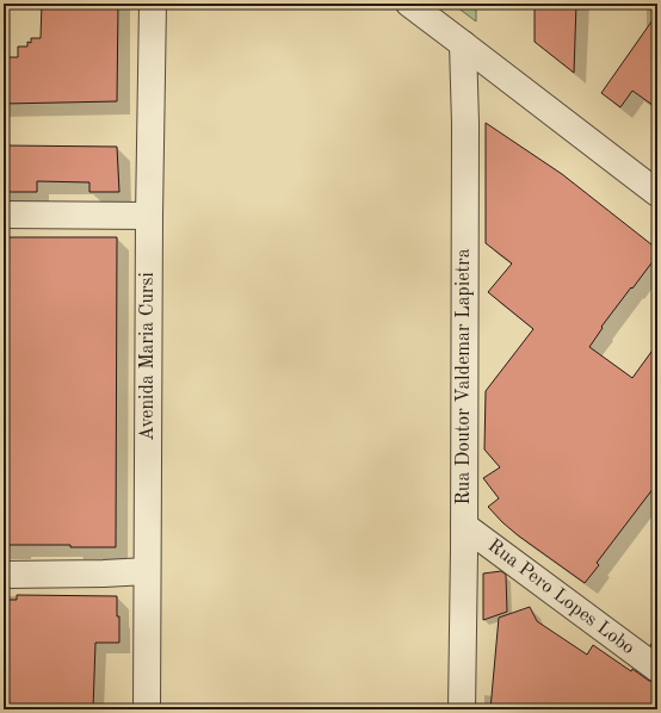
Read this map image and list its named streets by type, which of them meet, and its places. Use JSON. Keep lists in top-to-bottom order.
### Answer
{
  "streets": {
    "street": ["Avenida Maria Cursi", "Rua Doutor Valdemar Lapietra", "Rua Pero Lopes Lobo"]
  },
  "crossings": [
    ["Rua Doutor Valdemar Lapietra", "Rua Pero Lopes Lobo"]
  ]
}
